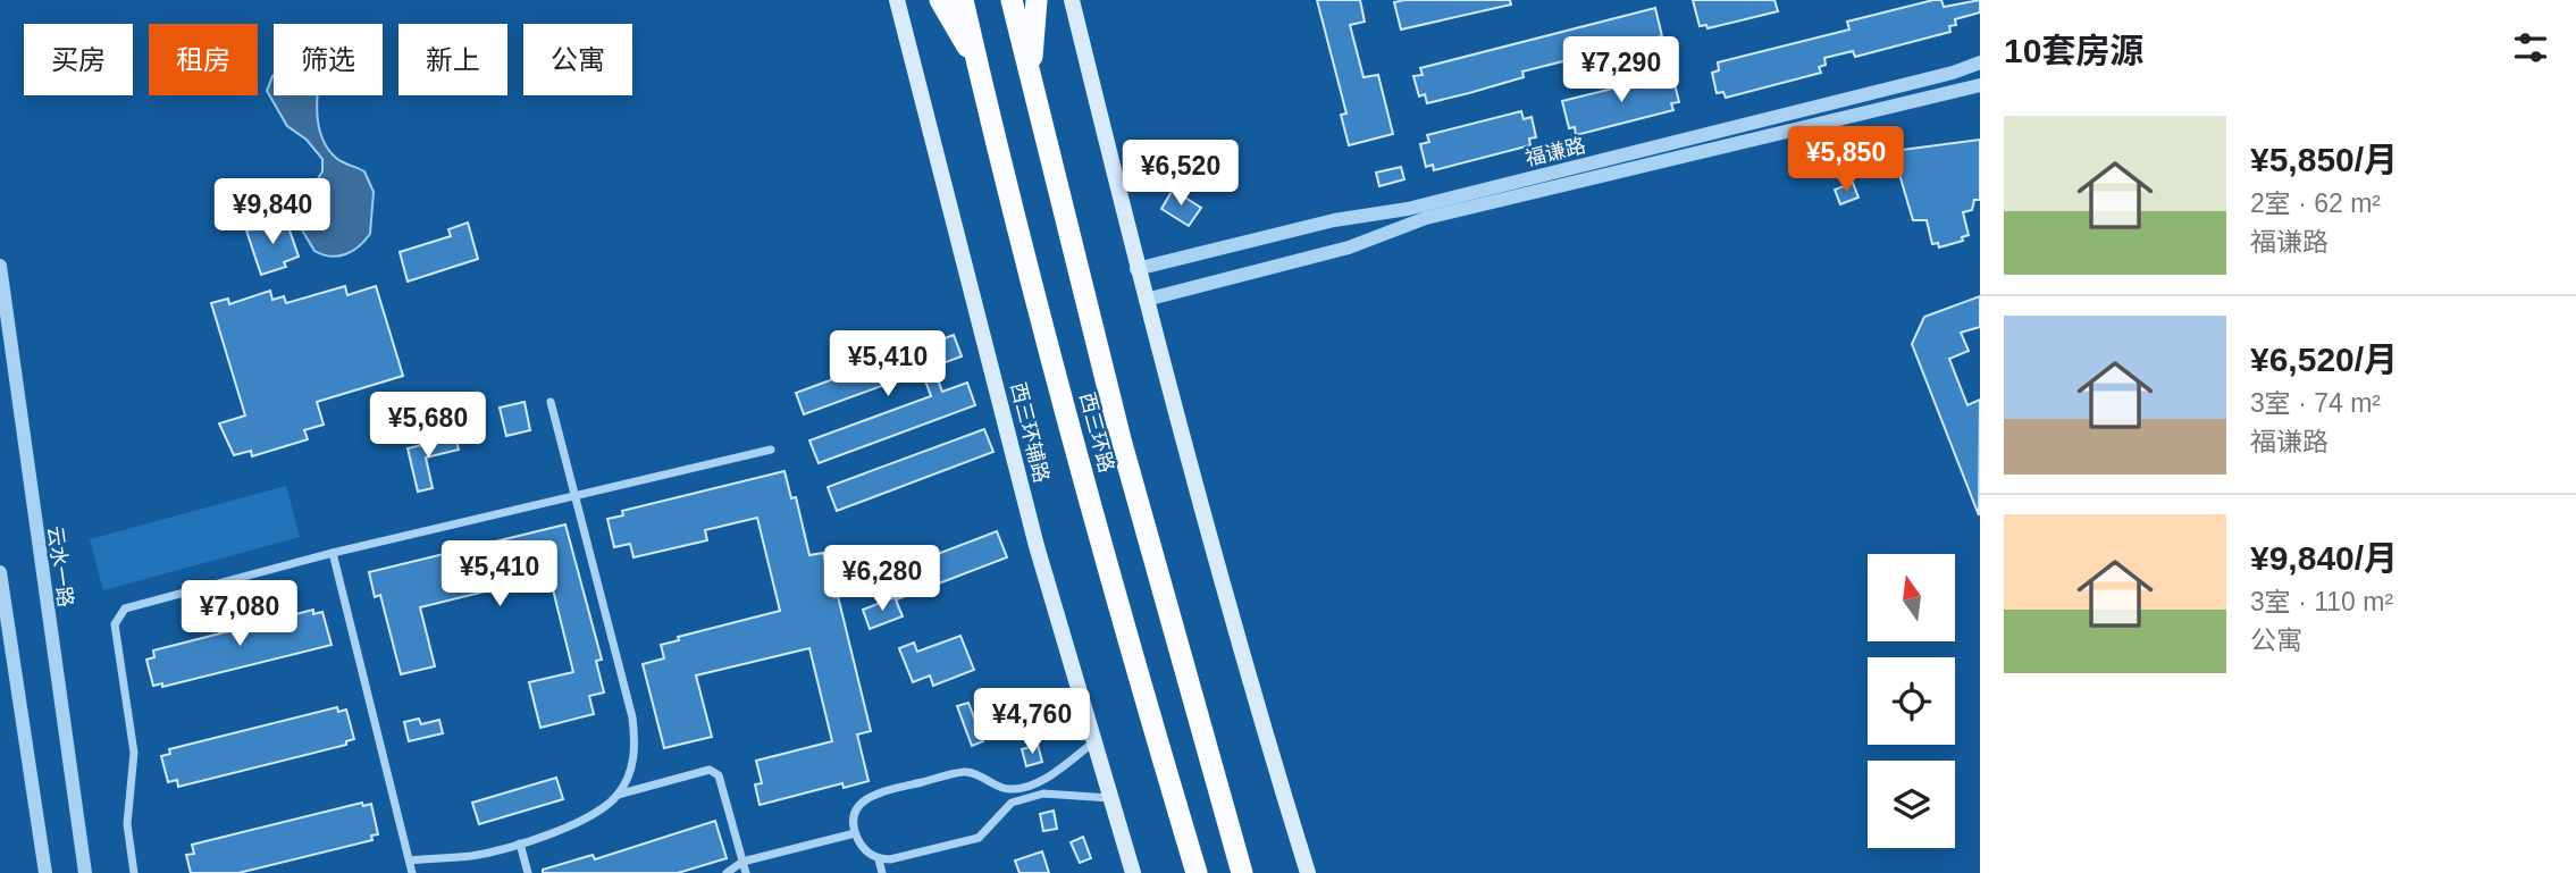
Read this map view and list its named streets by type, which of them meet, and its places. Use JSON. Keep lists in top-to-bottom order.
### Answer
{
  "streets": {
    "highway": ["西三环路"],
    "main road": ["西三环辅路"],
    "street": ["福谦路", "云水一路"]
  },
  "north": "top",
  "page": {
    "heading": "10套房源",
    "chip": [
      "买房",
      "租房",
      "筛选",
      "新上",
      "公寓"
    ],
    "price": [
      "¥7,290",
      "¥5,850",
      "¥6,520",
      "¥9,840",
      "¥5,410",
      "¥5,680",
      "¥5,410",
      "¥6,280",
      "¥7,080",
      "¥4,760"
    ],
    "list": [
      {
        "name": "¥5,850/月",
        "note": "2室 · 62 m² · 福谦路"
      },
      {
        "name": "¥6,520/月",
        "note": "3室 · 74 m² · 福谦路"
      },
      {
        "name": "¥9,840/月",
        "note": "3室 · 110 m² · 公寓"
      }
    ]
  }
}
